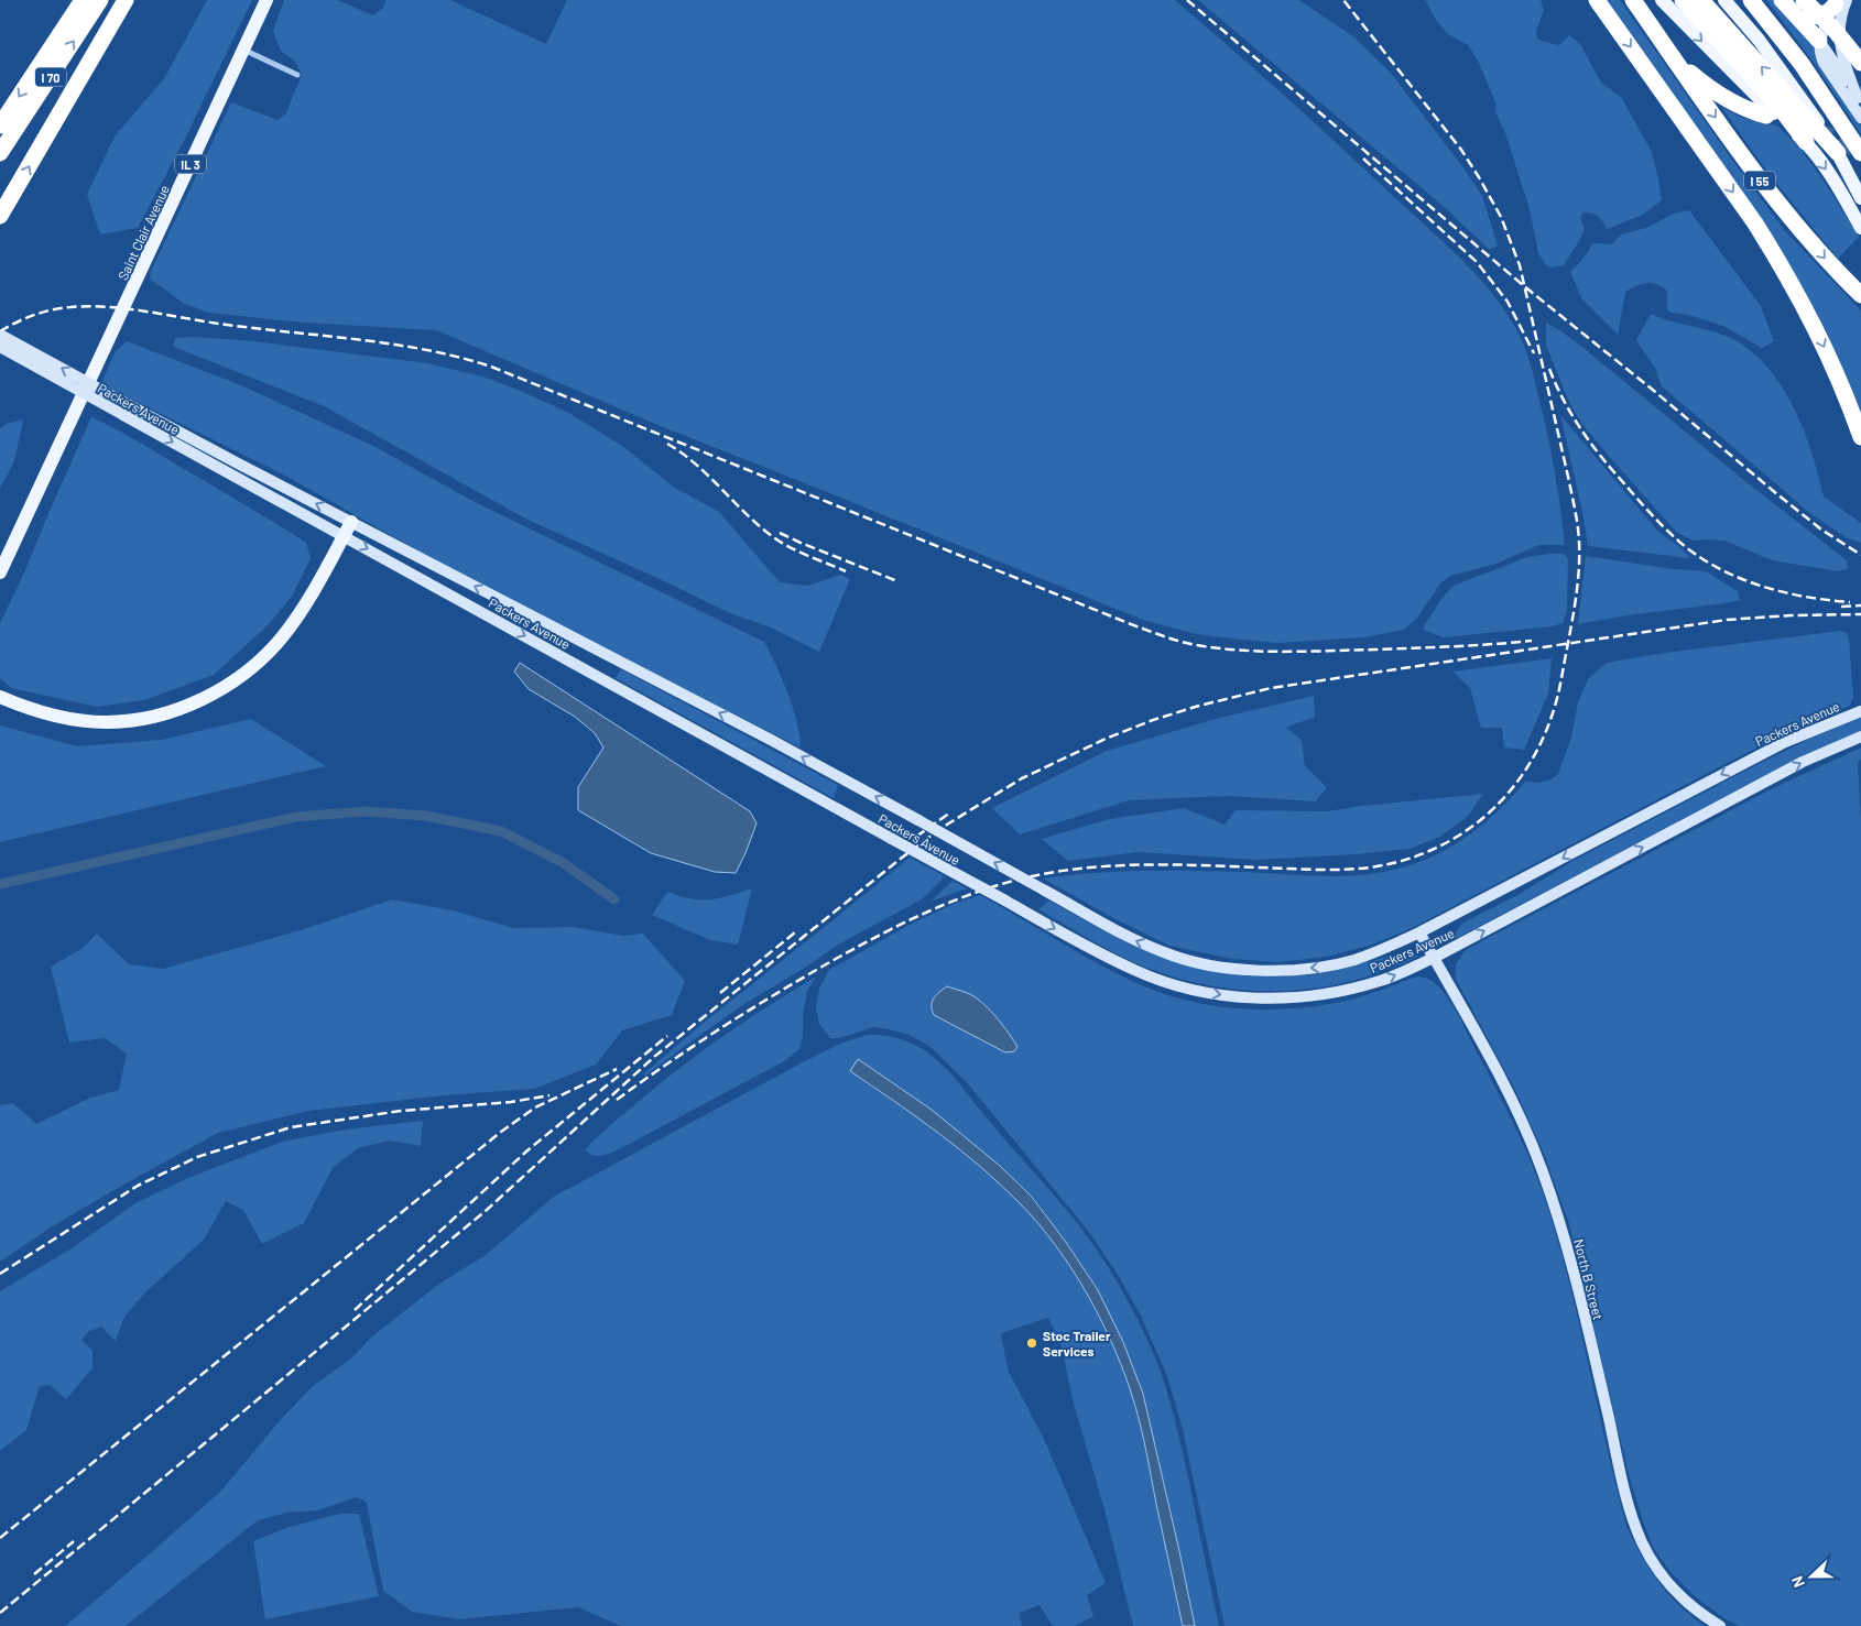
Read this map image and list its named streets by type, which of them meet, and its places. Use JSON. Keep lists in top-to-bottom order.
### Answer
{
  "streets": {
    "highway": ["I 70", "I 55"],
    "main road": [
      "IL 3",
      "Saint Clair Avenue",
      "Packers Avenue",
      "North B Street"
    ]
  },
  "crossings": [
    ["Packers Avenue", "North B Street"]
  ],
  "places": ["Stoc Trailer Services"],
  "north": "left"
}
